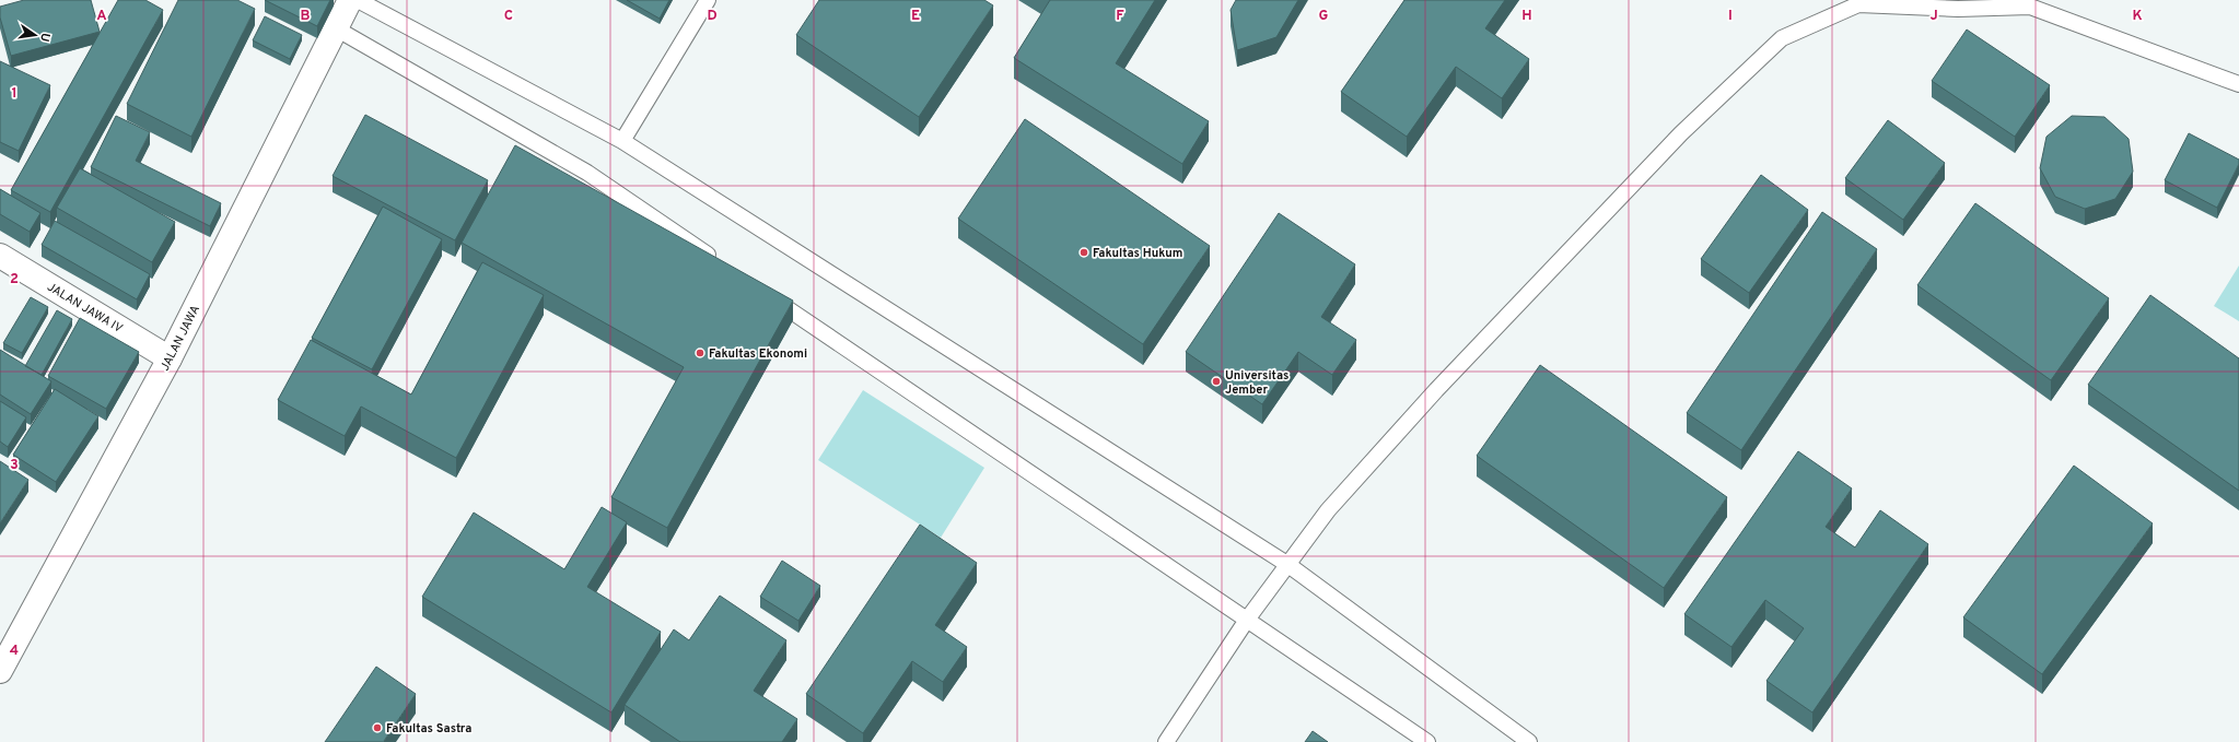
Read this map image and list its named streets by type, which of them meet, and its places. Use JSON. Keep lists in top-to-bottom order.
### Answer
{
  "streets": {
    "main road": ["JALAN JAWA IV", "JALAN JAWA"]
  },
  "crossings": [
    ["JALAN JAWA IV", "JALAN JAWA"]
  ],
  "places": [
    "Fakultas Hukum",
    "Fakultas Ekonomi",
    "Universitas Jember",
    "Fakultas Sastra"
  ],
  "north": "right",
  "grid": {
    "columns": [
      "A",
      "B",
      "C",
      "D",
      "E",
      "F",
      "G",
      "H",
      "I",
      "J",
      "K"
    ],
    "rows": [
      "1",
      "2",
      "3",
      "4"
    ]
  }
}
